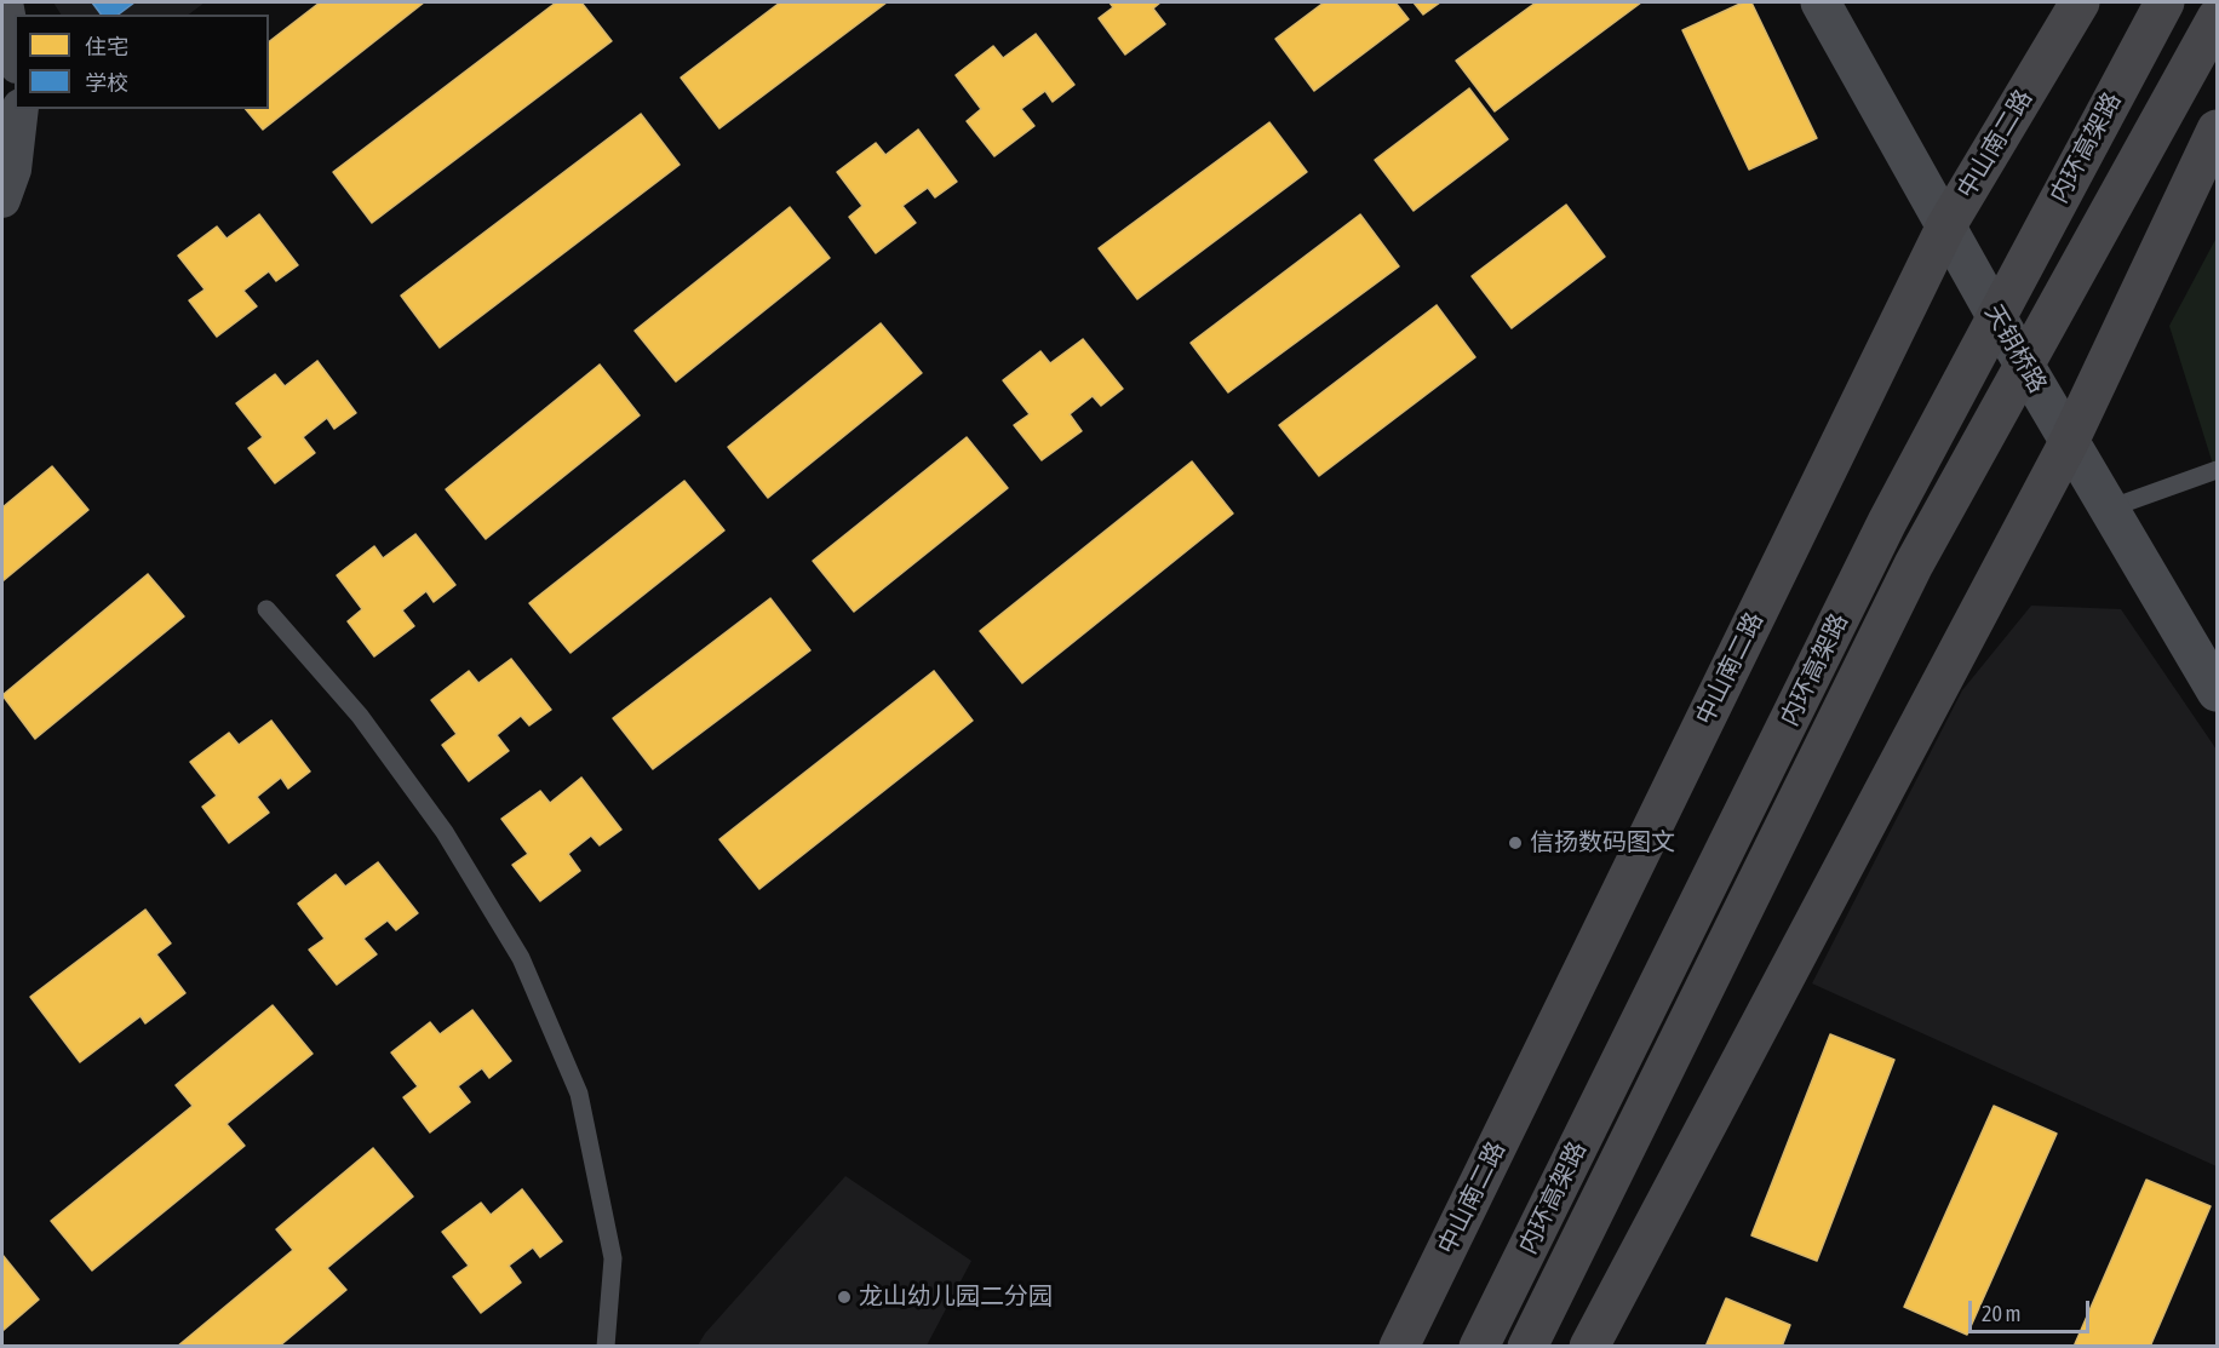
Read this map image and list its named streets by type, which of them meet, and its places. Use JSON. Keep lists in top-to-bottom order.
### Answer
{
  "streets": {
    "main road": ["中山南二路", "内环高架路"],
    "street": ["天钥桥路"]
  },
  "crossings": [
    ["中山南二路", "天钥桥路"]
  ],
  "places": ["信扬数码图文", "龙山幼儿园二分园"],
  "legend": ["住宅", "学校"],
  "scale_bar": "20 m"
}
